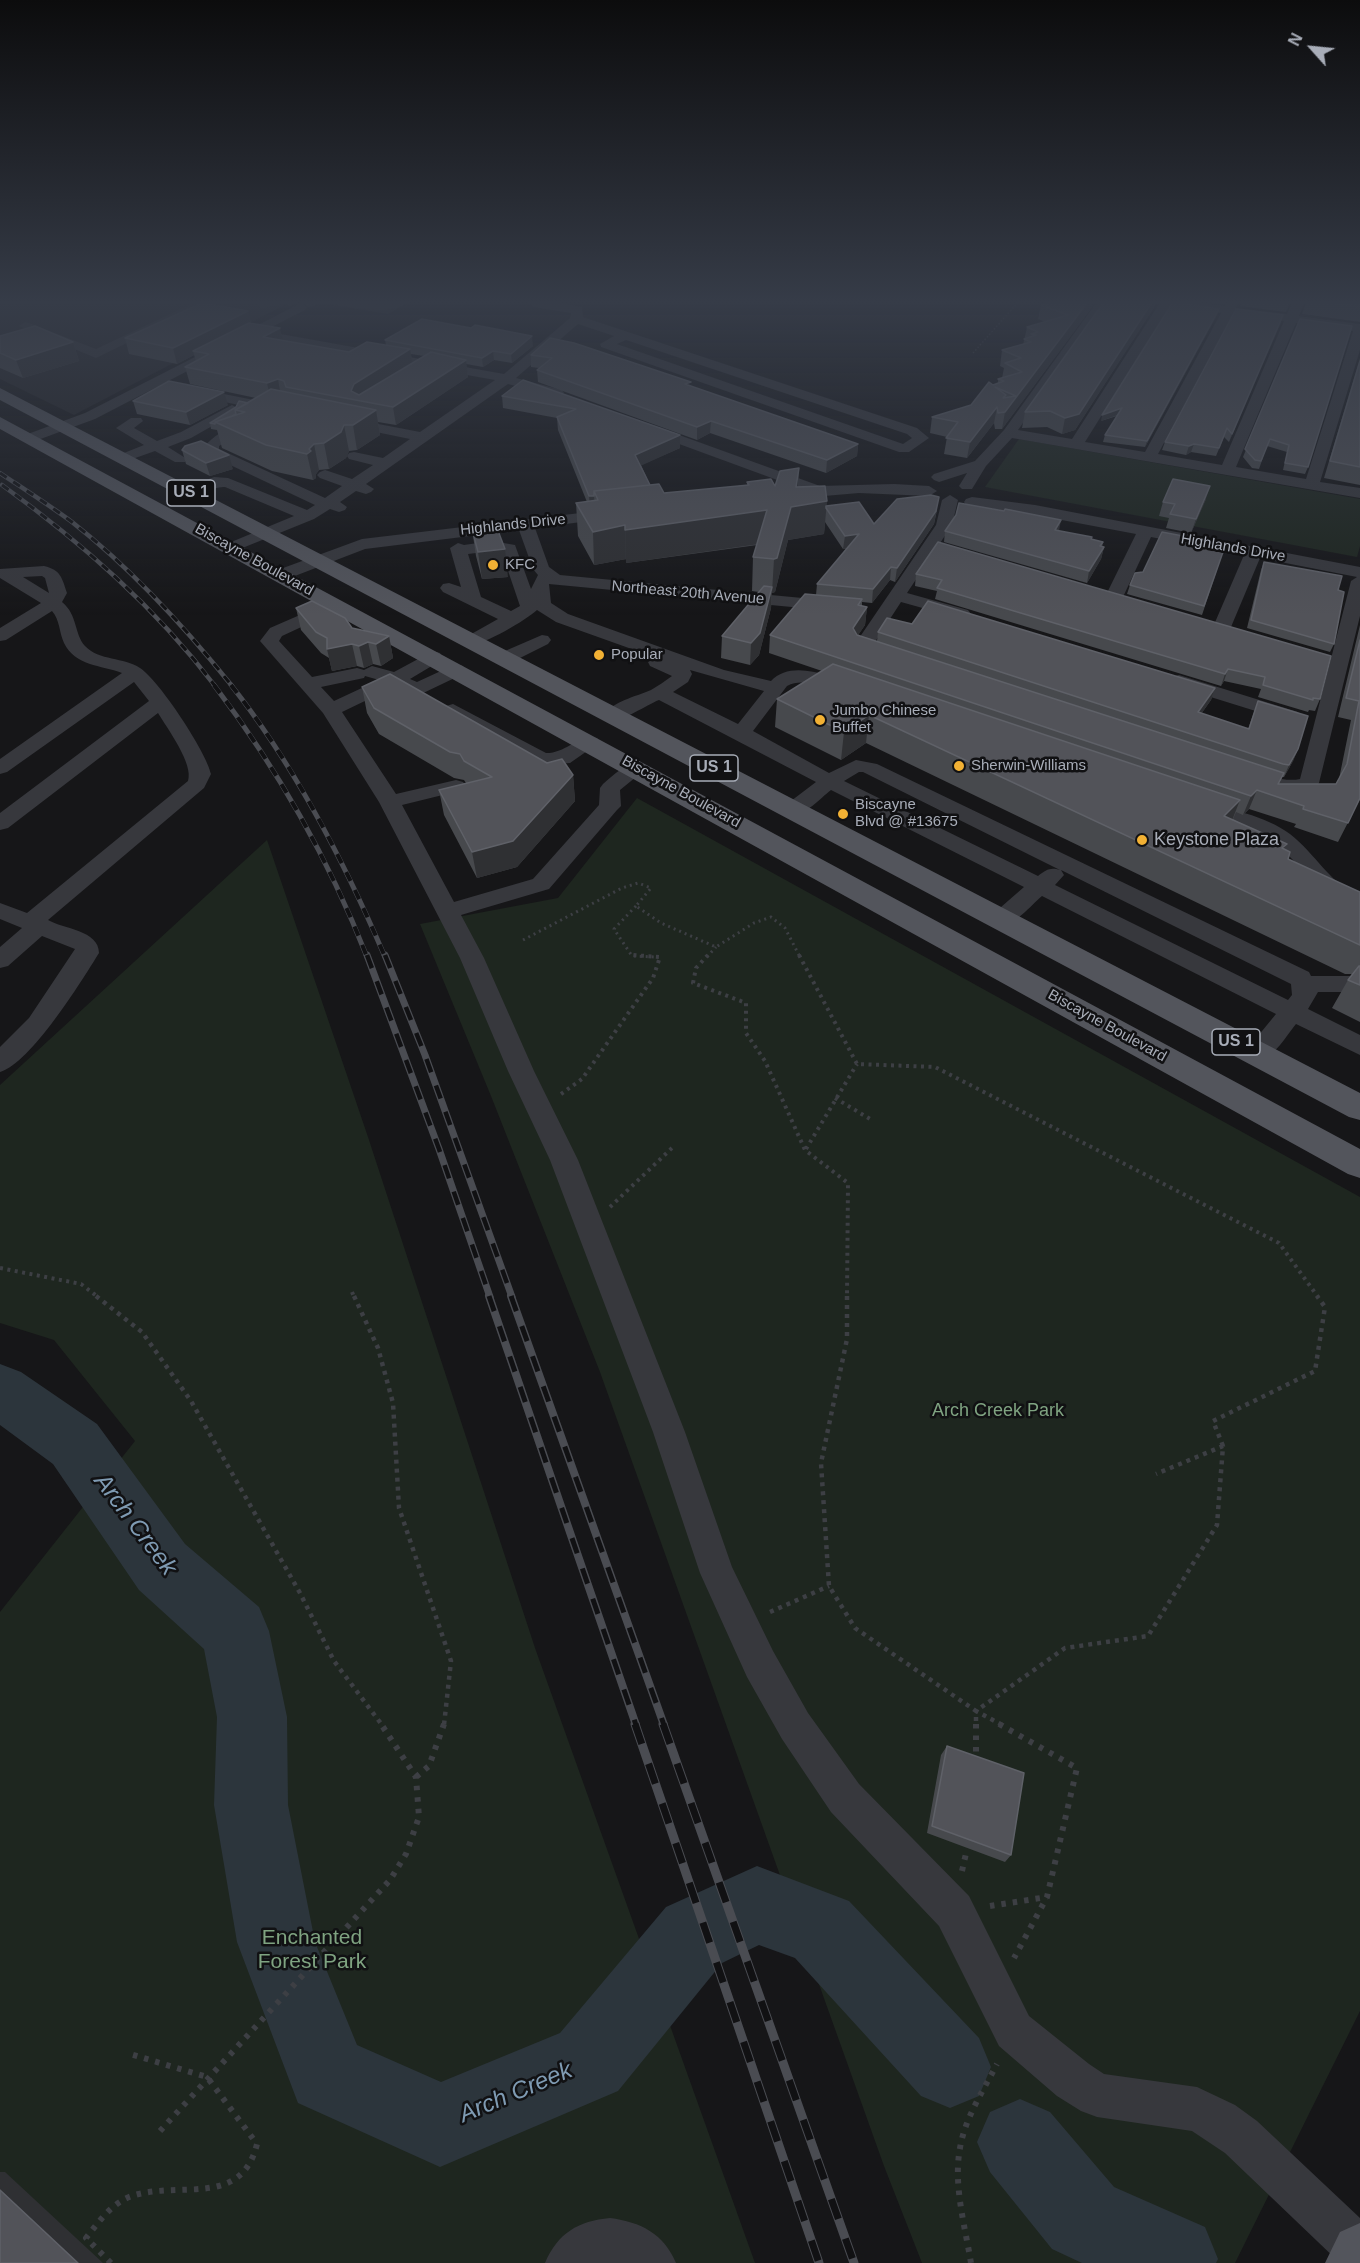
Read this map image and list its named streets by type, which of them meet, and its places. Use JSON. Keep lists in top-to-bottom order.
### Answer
{
  "streets": {
    "main road": ["US 1", "Biscayne Boulevard"],
    "street": ["Highlands Drive", "Northeast 20th Avenue"]
  },
  "crossings": [
    ["Highlands Drive", "Biscayne Boulevard"]
  ],
  "water": ["Arch Creek"],
  "parks": ["Arch Creek Park", "Enchanted Forest Park"],
  "places": [
    "KFC",
    "Popular",
    "Jumbo Chinese Buffet",
    "Sherwin-Williams",
    "Biscayne Blvd @ #13675",
    "Keystone Plaza"
  ],
  "north": "top left"
}
